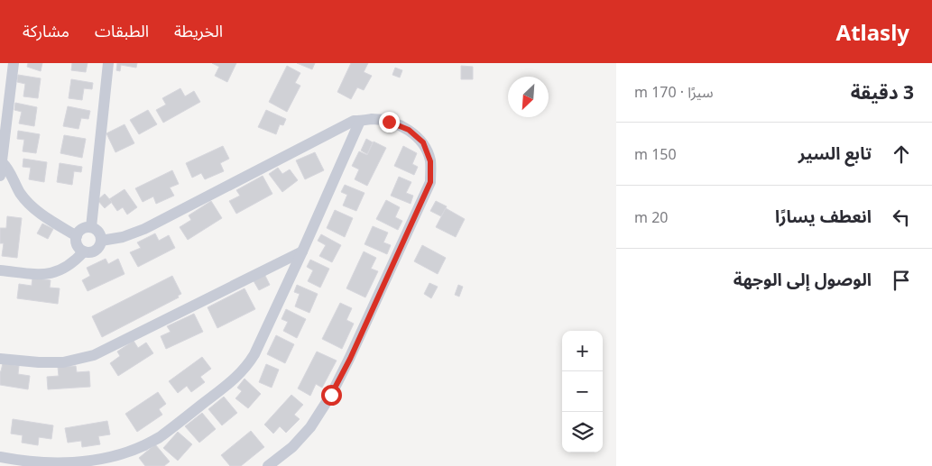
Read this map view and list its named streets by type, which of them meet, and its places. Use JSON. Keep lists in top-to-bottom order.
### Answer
{
  "north": "bottom left",
  "page": {
    "header": "Atlasly",
    "nav": ["الخريطة", "الطبقات", "مشاركة"],
    "heading": ["3 دقيقة", "سيرًا · 170 m"],
    "list": [
      ["تابع السير", "150 m"],
      ["انعطف يسارًا", "20 m"],
      "الوصول إلى الوجهة"
    ],
    "map_buttons": ["+", "−"]
  }
}
